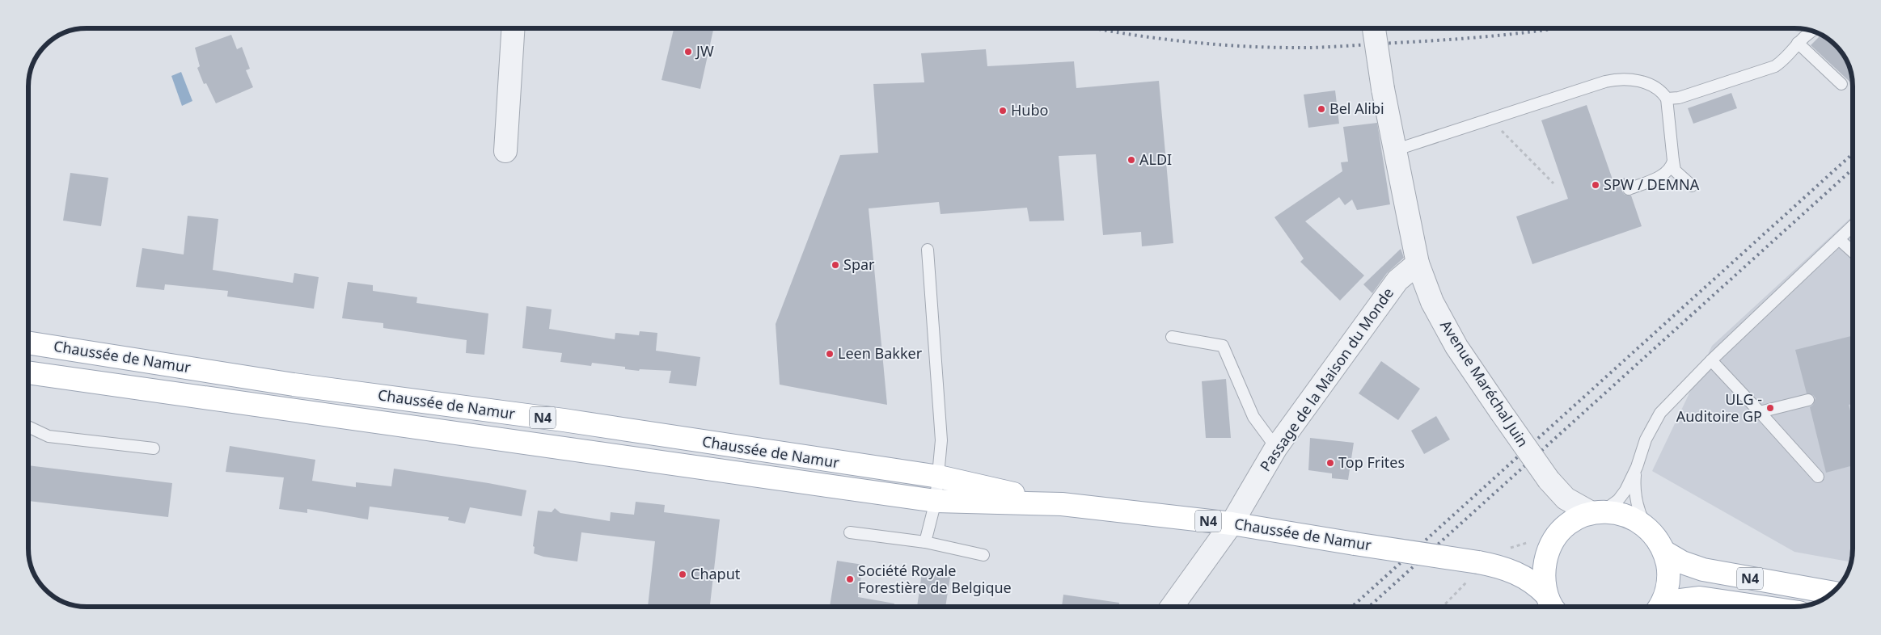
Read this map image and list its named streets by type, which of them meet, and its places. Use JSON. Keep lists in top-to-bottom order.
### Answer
{
  "streets": {
    "main road": ["Chaussée de Namur", "N4"],
    "street": ["Passage de la Maison du Monde", "Avenue Maréchal Juin"]
  },
  "crossings": [
    ["Chaussée de Namur", "Passage de la Maison du Monde"],
    ["Chaussée de Namur", "N4"],
    ["Passage de la Maison du Monde", "Avenue Maréchal Juin"],
    ["Avenue Maréchal Juin", "N4"]
  ],
  "places": [
    "JW",
    "Bel Alibi",
    "Hubo",
    "ALDI",
    "SPW / DEMNA",
    "Spar",
    "Leen Bakker",
    "ULG - Auditoire GP",
    "Top Frites",
    "Chaput",
    "Société Royale Forestière de Belgique"
  ]
}
